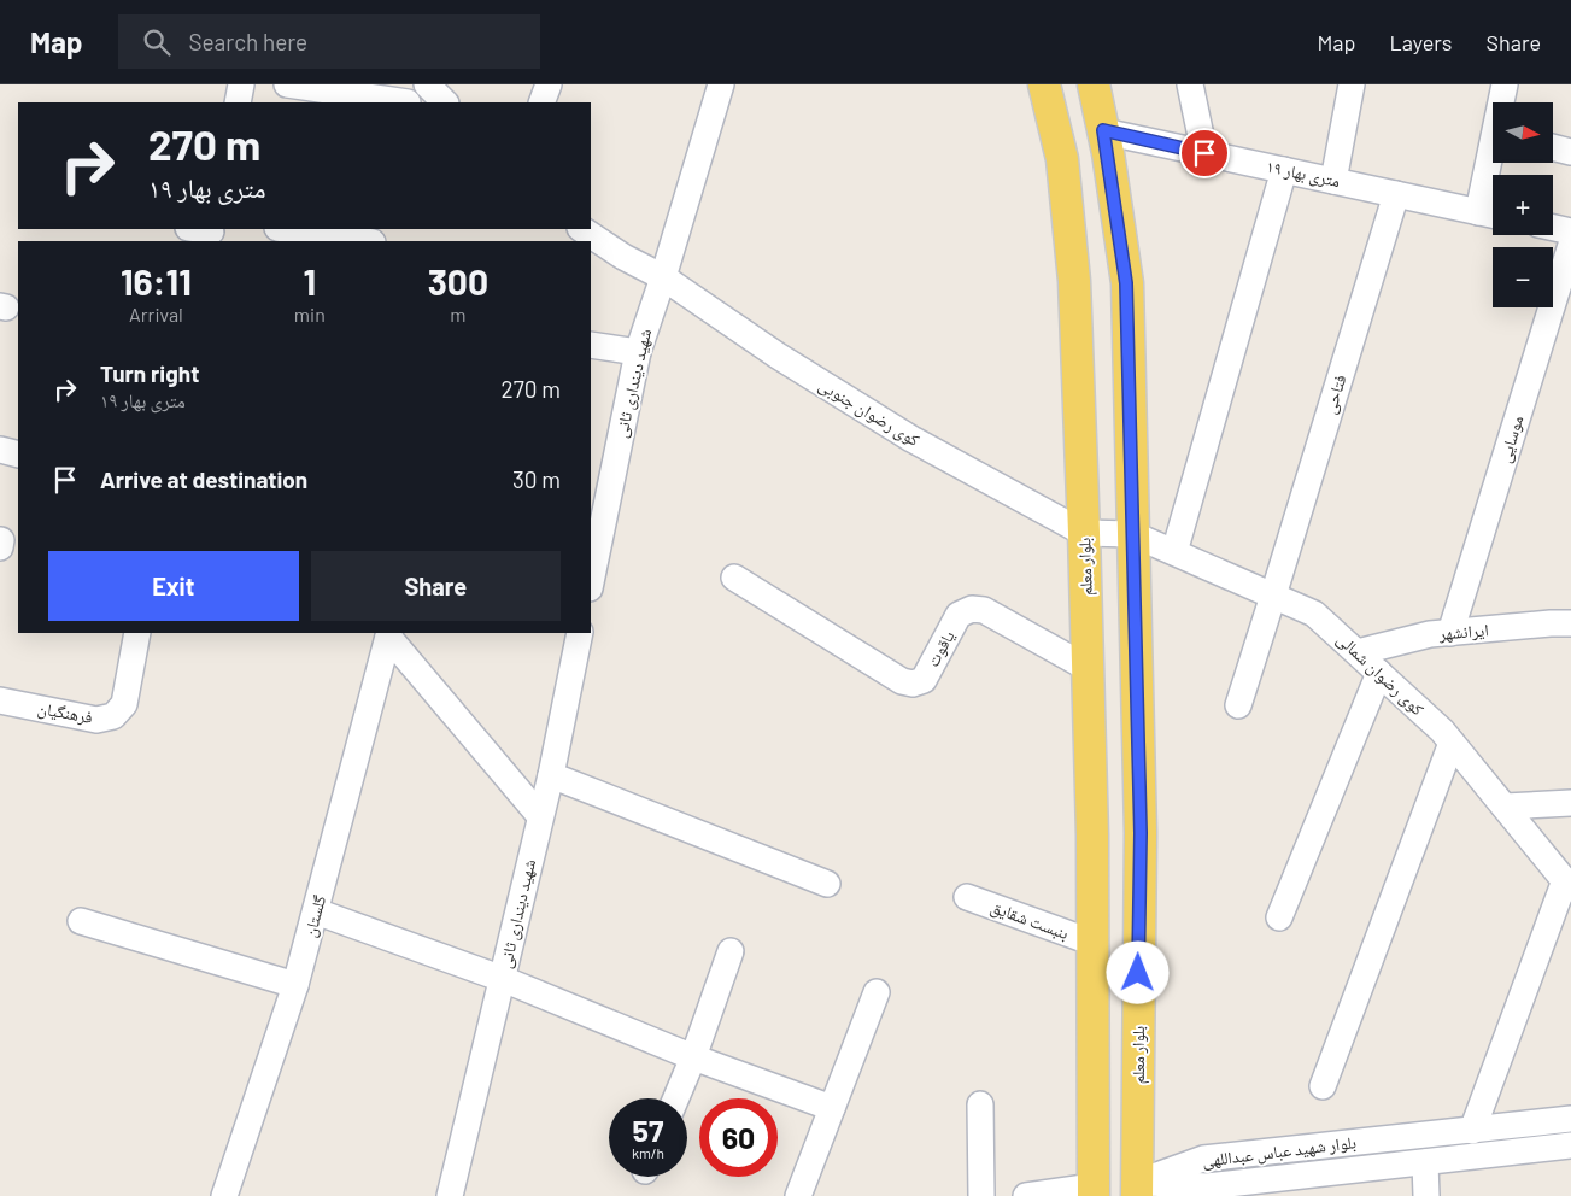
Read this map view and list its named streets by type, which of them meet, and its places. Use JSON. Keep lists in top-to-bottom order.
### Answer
{
  "streets": {
    "main road": ["بلوار معلم"],
    "street": [
      "۱۹ متری بهار",
      "شهید دینداری ثانی",
      "فتاحی",
      "کوی رضوان جنوبی",
      "موسایی",
      "ایرانشهر",
      "یاقوت",
      "کوی رضوان شمالی",
      "فرهنگیان",
      "گلستان",
      "بنبست شقایق",
      "بلوار شهید عباس عبداللهی"
    ]
  },
  "crossings": [
    ["۱۹ متری بهار", "فتاحی"],
    ["۱۹ متری بهار", "بلوار معلم"],
    ["شهید دینداری ثانی", "کوی رضوان جنوبی"],
    ["فتاحی", "کوی رضوان شمالی"],
    ["کوی رضوان جنوبی", "بلوار معلم"],
    ["موسایی", "ایرانشهر"],
    ["بلوار معلم", "یاقوت"],
    ["بلوار معلم", "کوی رضوان شمالی"],
    ["بلوار معلم", "بنبست شقایق"],
    ["بلوار معلم", "بلوار شهید عباس عبداللهی"],
    ["ایرانشهر", "کوی رضوان شمالی"]
  ],
  "north": "right",
  "page": {
    "header": "Map",
    "search": "Search here",
    "nav": ["Map", "Layers", "Share"],
    "map_buttons": ["+", "−"],
    "turn": ["270 m", "۱۹ متری بهار"],
    "eta": [
      "16:11",
      "Arrival",
      "1",
      "min",
      "300",
      "m"
    ],
    "list": [
      {
        "name": "Turn right",
        "note": "۱۹ متری بهار",
        "value": "270 m"
      },
      {
        "name": "Arrive at destination",
        "value": "30 m"
      }
    ],
    "buttons": ["Exit", "Share"],
    "speed": "57 km/h",
    "limit": "60"
  }
}
